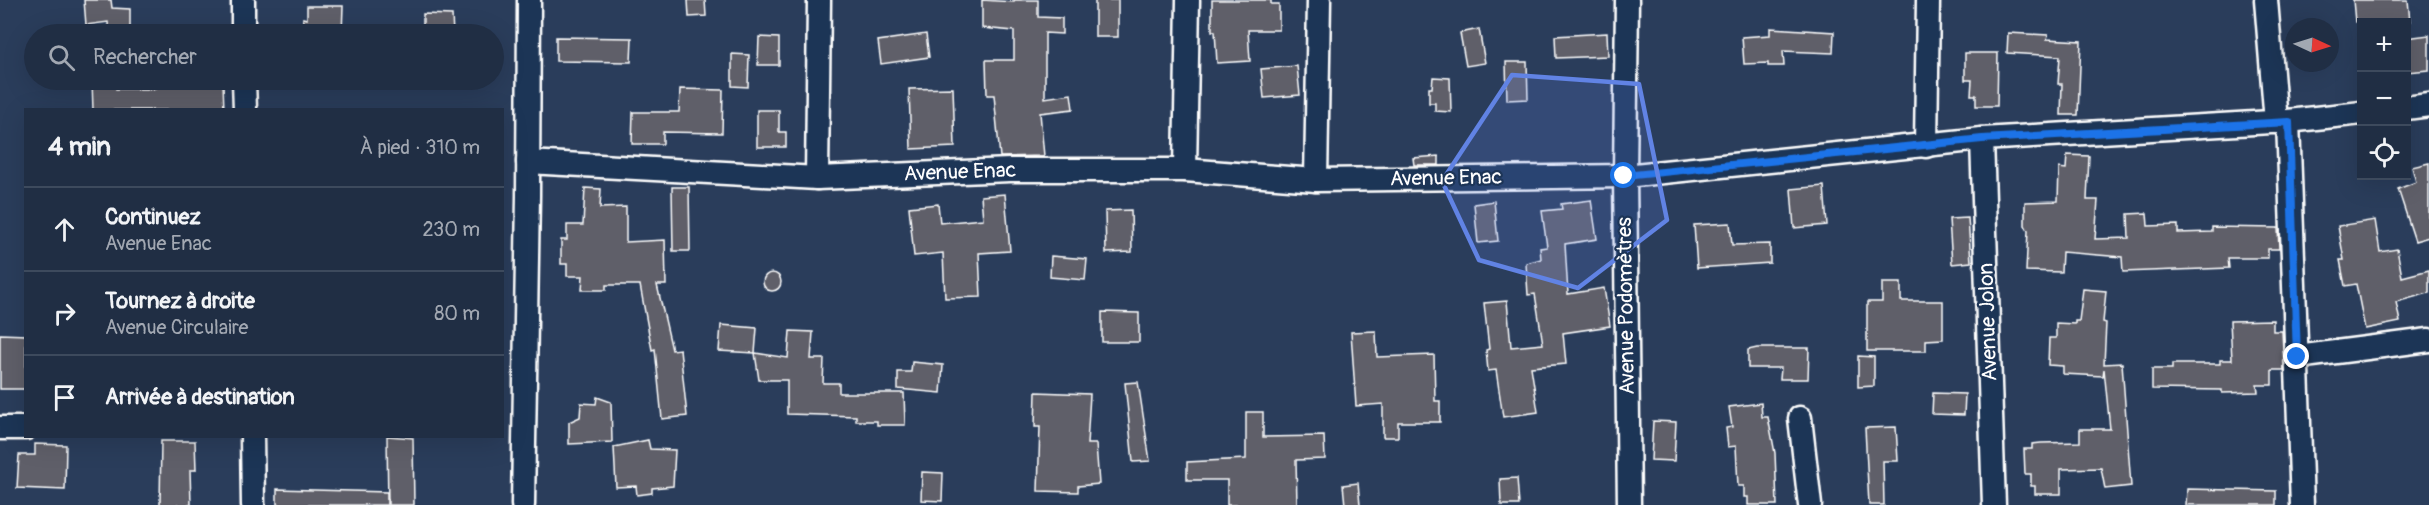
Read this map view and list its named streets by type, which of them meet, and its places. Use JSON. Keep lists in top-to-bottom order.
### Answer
{
  "streets": {
    "street": ["Avenue Enac", "Avenue Podomètres", "Avenue Jolon"]
  },
  "crossings": [
    ["Avenue Enac", "Avenue Podomètres"],
    ["Avenue Enac", "Avenue Jolon"]
  ],
  "north": "right",
  "page": {
    "map_buttons": ["+", "−"],
    "search": "Rechercher",
    "heading": ["4 min", "À pied · 310 m"],
    "list": [
      ["Continuez", "Avenue Enac", "230 m"],
      ["Tournez à droite", "Avenue Circulaire", "80 m"],
      "Arrivée à destination"
    ]
  }
}
